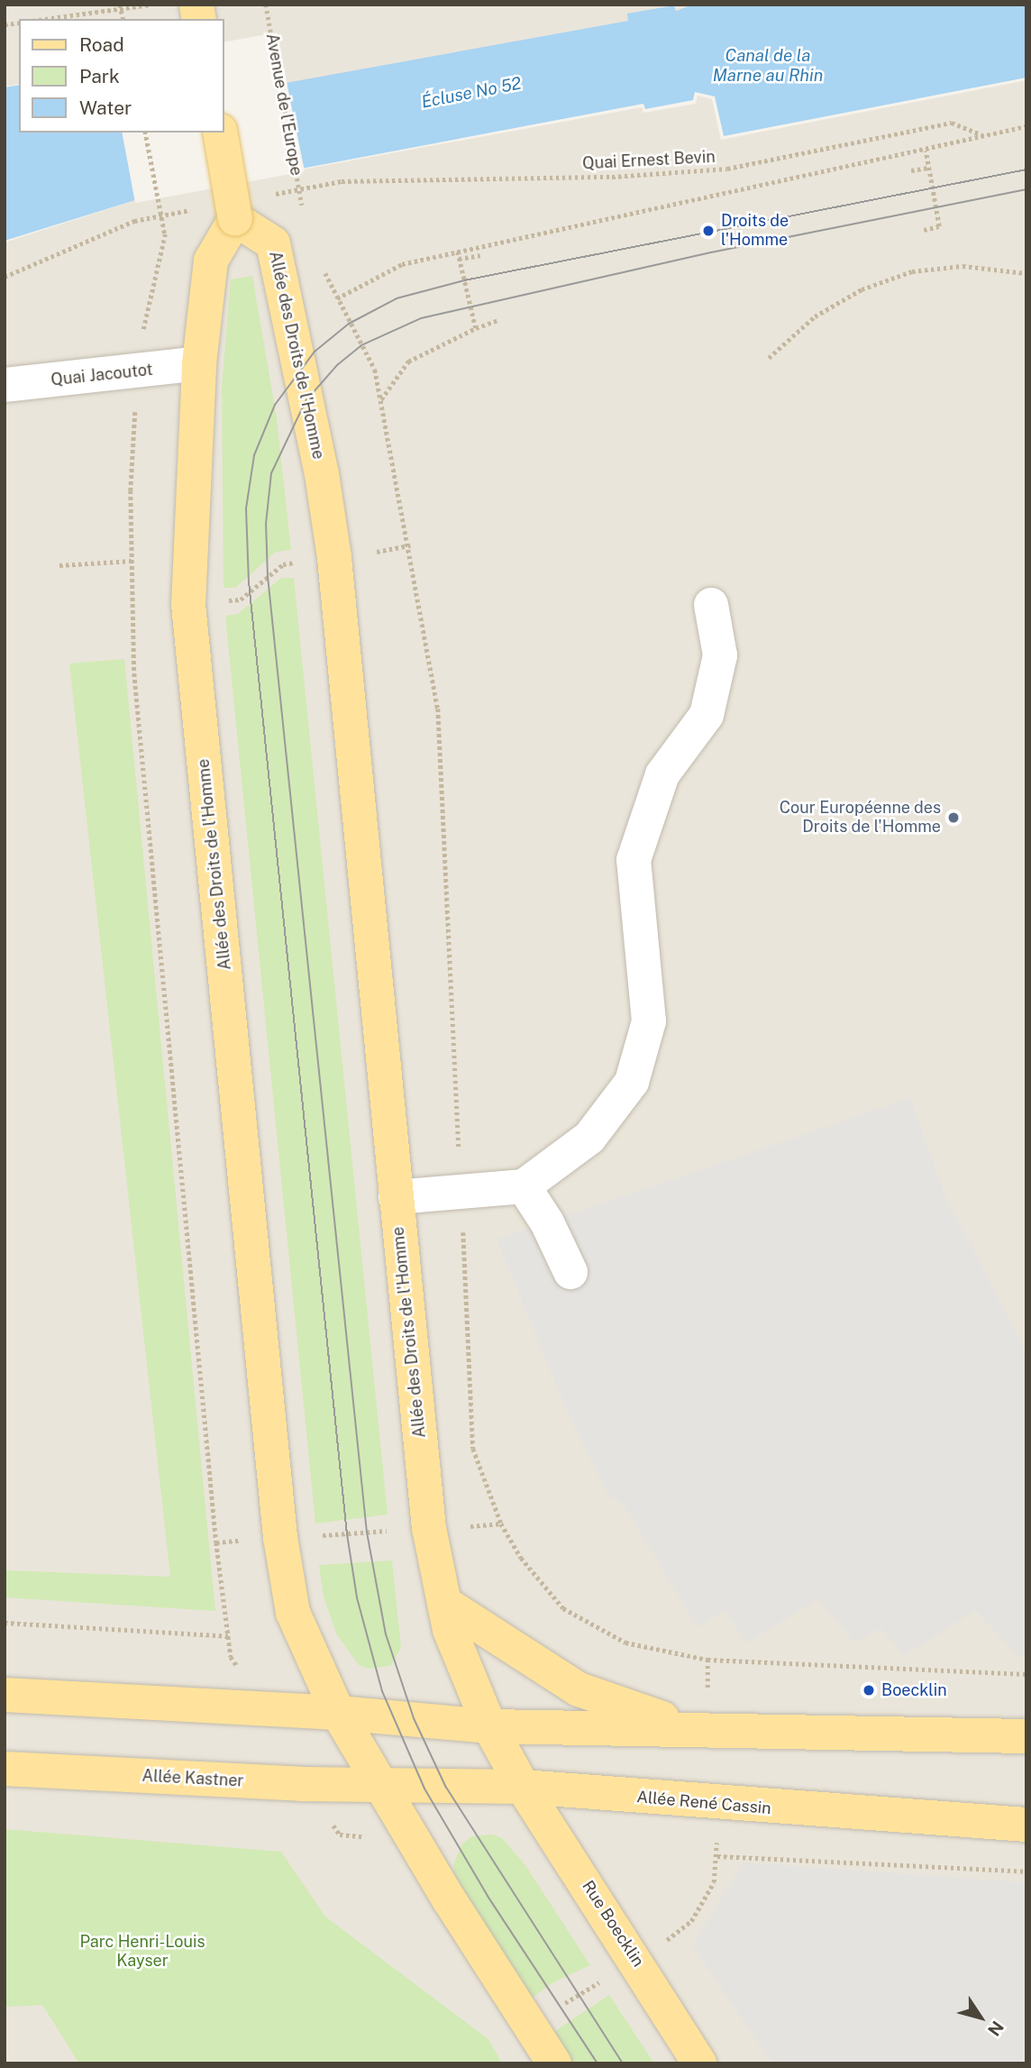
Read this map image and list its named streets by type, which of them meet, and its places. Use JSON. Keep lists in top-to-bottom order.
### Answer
{
  "streets": {
    "main road": [
      "Allée des Droits de l'Homme",
      "Allée Kastner",
      "Allée René Cassin",
      "Rue Boecklin"
    ],
    "street": ["Quai Jacoutot"],
    "path": ["Avenue de l'Europe", "Quai Ernest Bevin"]
  },
  "crossings": [
    ["Allée des Droits de l'Homme", "Quai Jacoutot"],
    ["Allée des Droits de l'Homme", "Allée Kastner"],
    ["Allée des Droits de l'Homme", "Allée René Cassin"],
    ["Allée des Droits de l'Homme", "Rue Boecklin"],
    ["Allée Kastner", "Allée René Cassin"],
    ["Allée René Cassin", "Rue Boecklin"]
  ],
  "water": ["Canal de la Marne au Rhin", "Écluse No 52"],
  "parks": ["Parc Henri-Louis Kayser"],
  "places": ["Droits de l'Homme", "Cour Européenne des Droits de l'Homme", "Boecklin"],
  "legend": ["Road", "Park", "Water"],
  "north": "bottom right"
}
